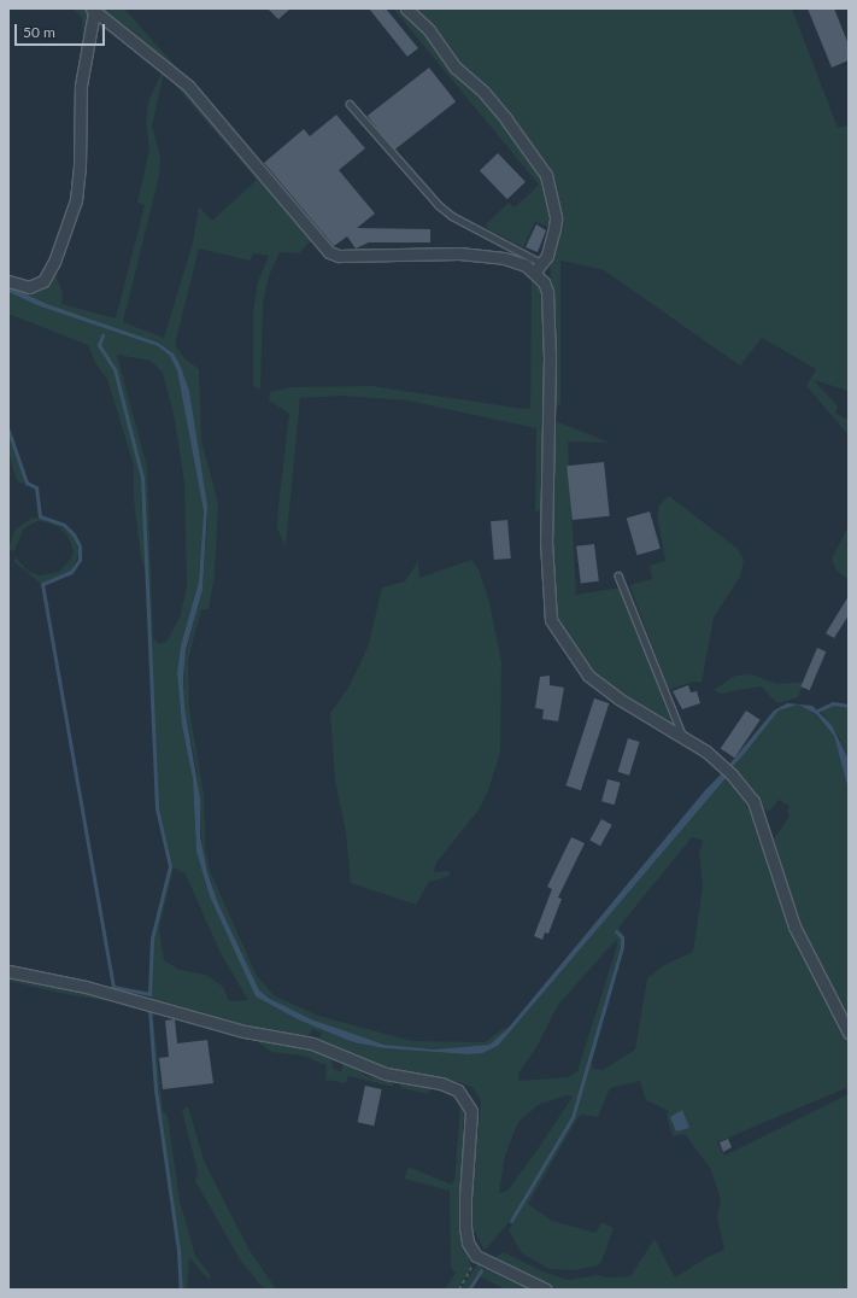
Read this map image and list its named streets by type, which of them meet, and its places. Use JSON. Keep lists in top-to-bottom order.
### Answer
{
  "scale_bar": "50 m"
}
